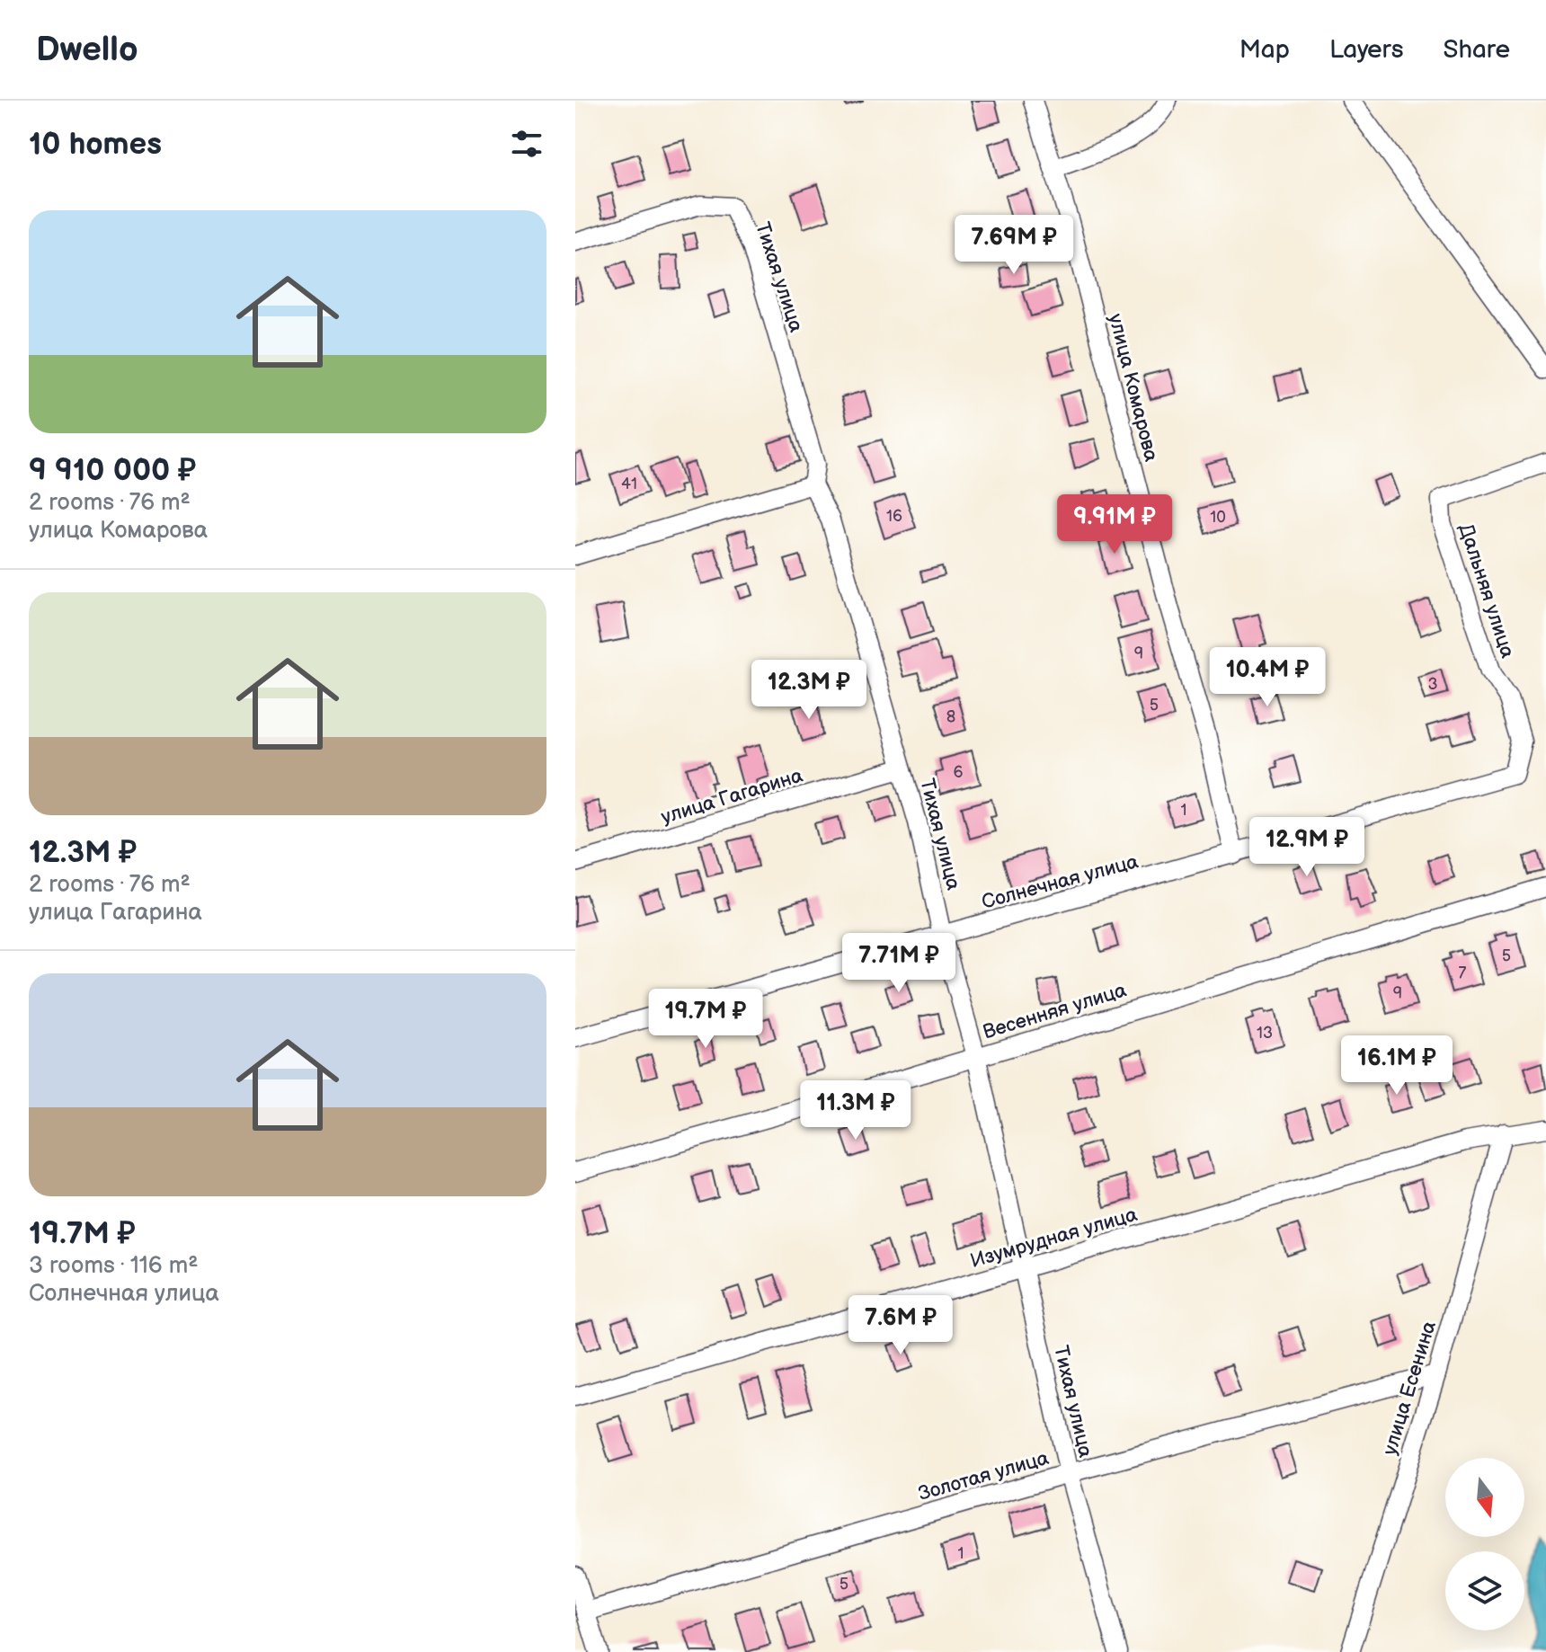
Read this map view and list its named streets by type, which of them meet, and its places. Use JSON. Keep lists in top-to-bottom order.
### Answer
{
  "streets": {
    "street": [
      "Тихая улица",
      "улица Комарова",
      "Дальняя улица",
      "улица Гагарина",
      "Солнечная улица",
      "Весенняя улица",
      "Изумрудная улица",
      "улица Есенина",
      "Золотая улица"
    ]
  },
  "crossings": [
    ["Тихая улица", "улица Гагарина"],
    ["Тихая улица", "Солнечная улица"],
    ["Тихая улица", "Весенняя улица"],
    ["Тихая улица", "Изумрудная улица"],
    ["Тихая улица", "Золотая улица"],
    ["улица Комарова", "Солнечная улица"],
    ["Дальняя улица", "Солнечная улица"],
    ["Изумрудная улица", "улица Есенина"],
    ["улица Есенина", "Золотая улица"]
  ],
  "house_numbers": [
    "41",
    "16",
    "10",
    "9",
    "3",
    "5",
    "8",
    "6",
    "1",
    "5",
    "7",
    "9",
    "13",
    "1",
    "5"
  ],
  "north": "bottom",
  "page": {
    "header": "Dwello",
    "nav": ["Map", "Layers", "Share"],
    "heading": "10 homes",
    "list": [
      {
        "name": "9 910 000 ₽",
        "note": "2 rooms · 76 m² · улица Комарова"
      },
      {
        "name": "12.3M ₽",
        "note": "2 rooms · 76 m² · улица Гагарина"
      },
      {
        "name": "19.7M ₽",
        "note": "3 rooms · 116 m² · Солнечная улица"
      }
    ],
    "price": [
      "7.69M ₽",
      "9.91M ₽",
      "10.4M ₽",
      "12.3M ₽",
      "12.9M ₽",
      "7.71M ₽",
      "19.7M ₽",
      "16.1M ₽",
      "11.3M ₽",
      "7.6M ₽"
    ]
  }
}
